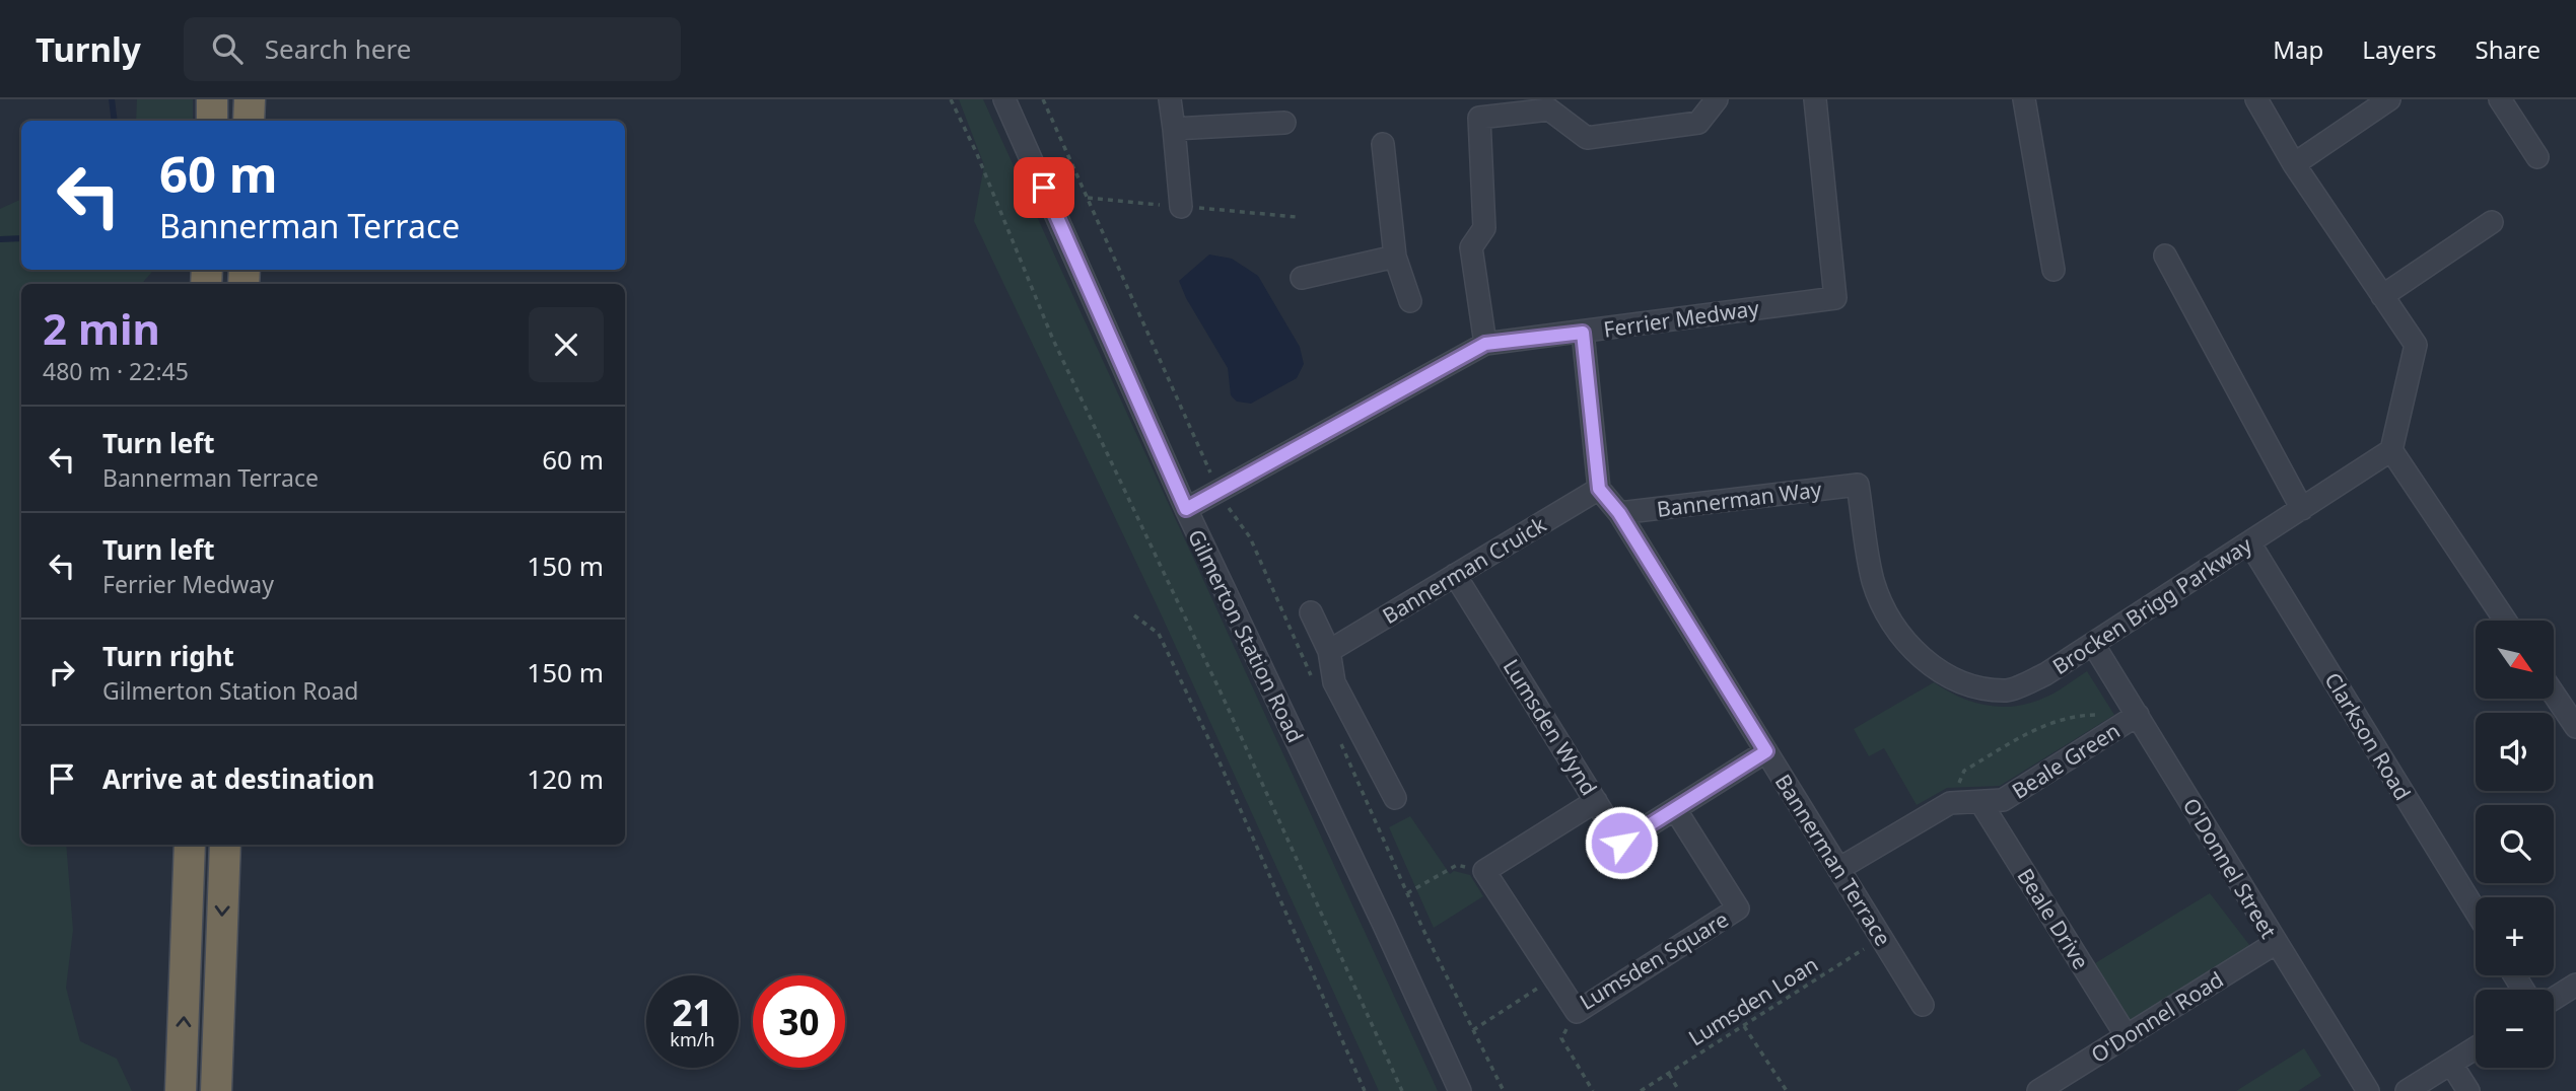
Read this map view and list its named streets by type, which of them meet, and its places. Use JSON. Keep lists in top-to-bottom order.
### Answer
{
  "streets": {
    "street": [
      "Ferrier Medway",
      "Bannerman Way",
      "Bannerman Cruick",
      "Brocken Brigg Parkway",
      "Gilmerton Station Road",
      "Lumsden Wynd",
      "Clarkson Road",
      "Beale Green",
      "Bannerman Terrace",
      "O'Donnel Street",
      "Beale Drive",
      "Lumsden Square",
      "O'Donnel Road"
    ],
    "path": ["Lumsden Loan"]
  },
  "crossings": [
    ["Ferrier Medway", "Gilmerton Station Road"],
    ["Bannerman Way", "Brocken Brigg Parkway"],
    ["Bannerman Way", "Bannerman Terrace"],
    ["Bannerman Cruick", "Lumsden Wynd"],
    ["Bannerman Cruick", "Bannerman Terrace"],
    ["Brocken Brigg Parkway", "Clarkson Road"],
    ["Brocken Brigg Parkway", "O'Donnel Street"],
    ["Lumsden Wynd", "Bannerman Terrace"],
    ["Lumsden Wynd", "Lumsden Square"],
    ["Beale Green", "Bannerman Terrace"],
    ["Beale Green", "O'Donnel Street"],
    ["Beale Green", "Beale Drive"],
    ["Bannerman Terrace", "Lumsden Loan"],
    ["O'Donnel Street", "O'Donnel Road"],
    ["Beale Drive", "O'Donnel Road"]
  ],
  "north": "bottom right",
  "page": {
    "header": "Turnly",
    "search": "Search here",
    "nav": ["Map", "Layers", "Share"],
    "turn": ["60 m", "Bannerman Terrace"],
    "heading": ["2 min", "480 m · 22:45"],
    "list": [
      {
        "name": "Turn left",
        "note": "Bannerman Terrace",
        "value": "60 m"
      },
      {
        "name": "Turn left",
        "note": "Ferrier Medway",
        "value": "150 m"
      },
      {
        "name": "Turn right",
        "note": "Gilmerton Station Road",
        "value": "150 m"
      },
      {
        "name": "Arrive at destination",
        "value": "120 m"
      }
    ],
    "map_buttons": ["+", "−"],
    "speed": "21 km/h",
    "limit": "30"
  }
}
